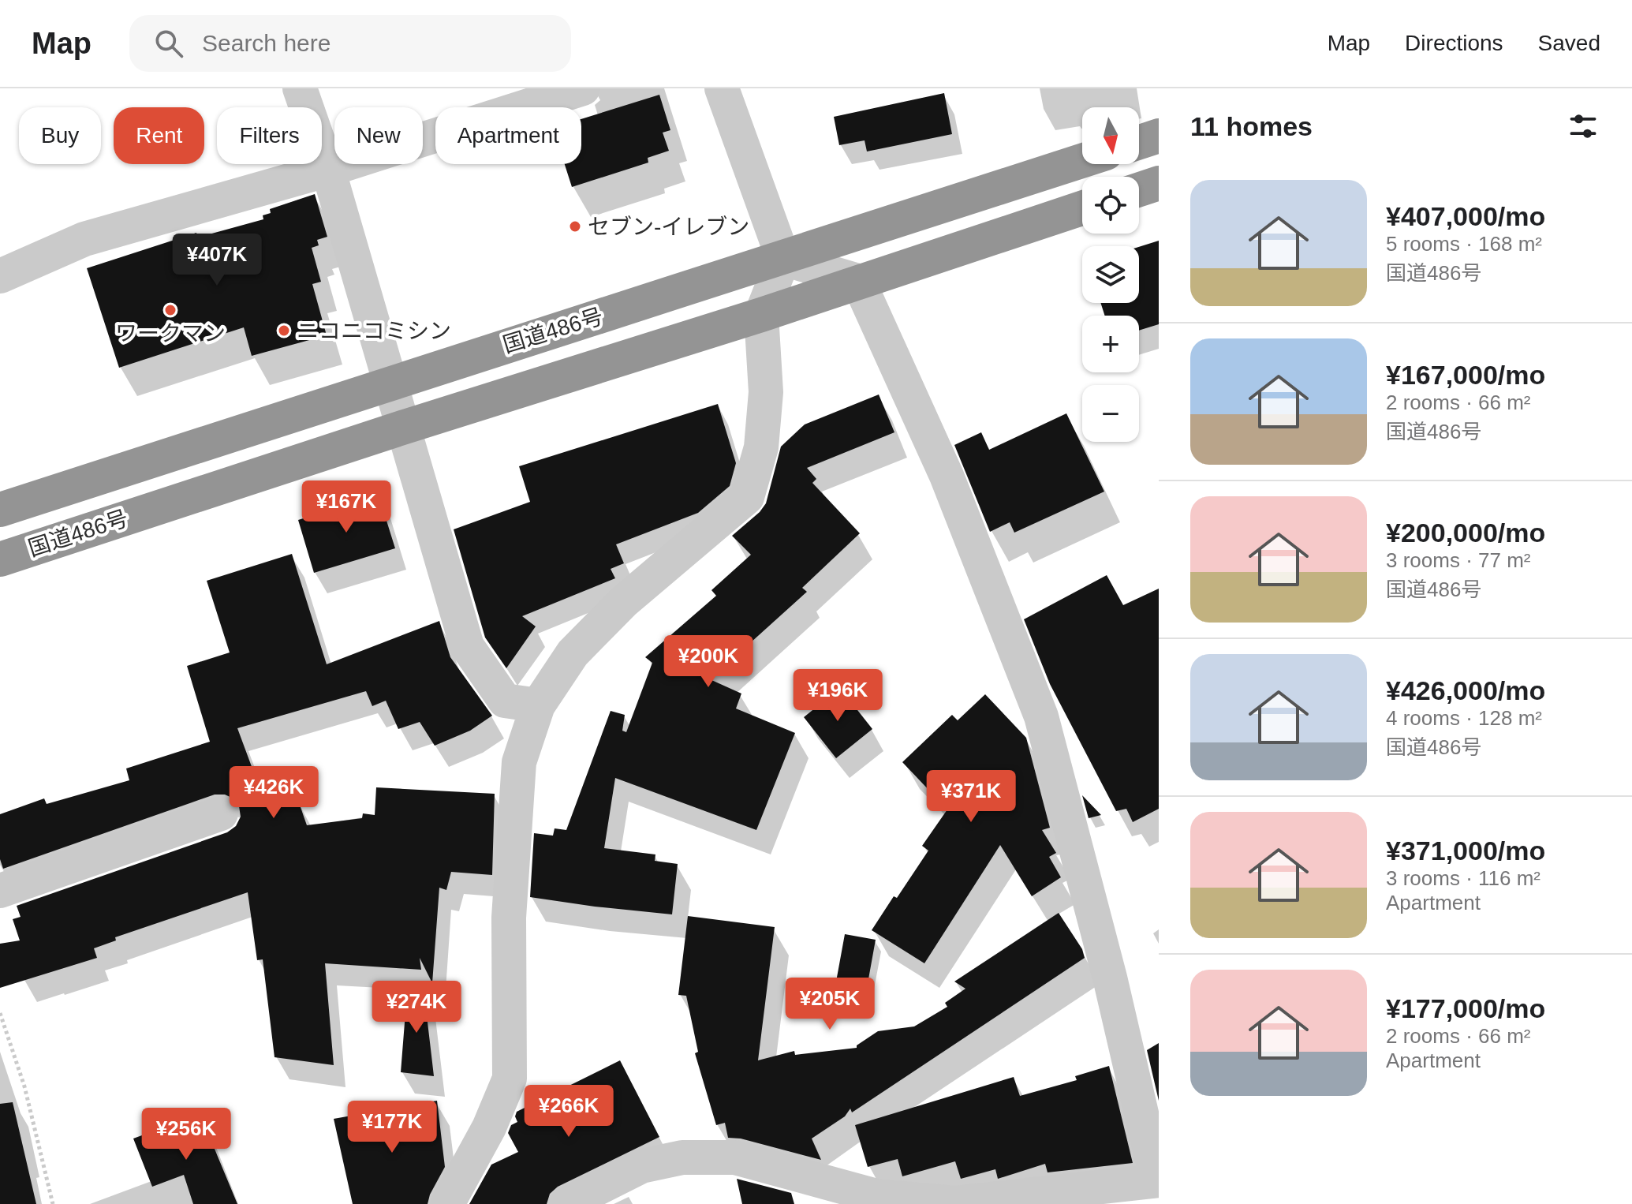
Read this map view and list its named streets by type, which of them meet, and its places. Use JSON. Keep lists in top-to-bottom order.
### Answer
{
  "streets": {
    "highway": ["国道486号"]
  },
  "places": ["セブン-イレブン", "ワークマン", "ニコニコミシン"],
  "north": "bottom",
  "page": {
    "header": "Map",
    "search": "Search here",
    "nav": ["Map", "Directions", "Saved"],
    "heading": "11 homes",
    "map_buttons": ["+", "−"],
    "chip": [
      "Buy",
      "Rent",
      "Filters",
      "New",
      "Apartment"
    ],
    "list": [
      {
        "name": "¥407,000/mo",
        "note": "5 rooms · 168 m² · 国道486号"
      },
      {
        "name": "¥167,000/mo",
        "note": "2 rooms · 66 m² · 国道486号"
      },
      {
        "name": "¥200,000/mo",
        "note": "3 rooms · 77 m² · 国道486号"
      },
      {
        "name": "¥426,000/mo",
        "note": "4 rooms · 128 m² · 国道486号"
      },
      {
        "name": "¥371,000/mo",
        "note": "3 rooms · 116 m² · Apartment"
      },
      {
        "name": "¥177,000/mo",
        "note": "2 rooms · 66 m² · Apartment"
      }
    ],
    "price": [
      "¥407K",
      "¥167K",
      "¥200K",
      "¥196K",
      "¥426K",
      "¥371K",
      "¥205K",
      "¥274K",
      "¥266K",
      "¥177K",
      "¥256K"
    ]
  }
}
